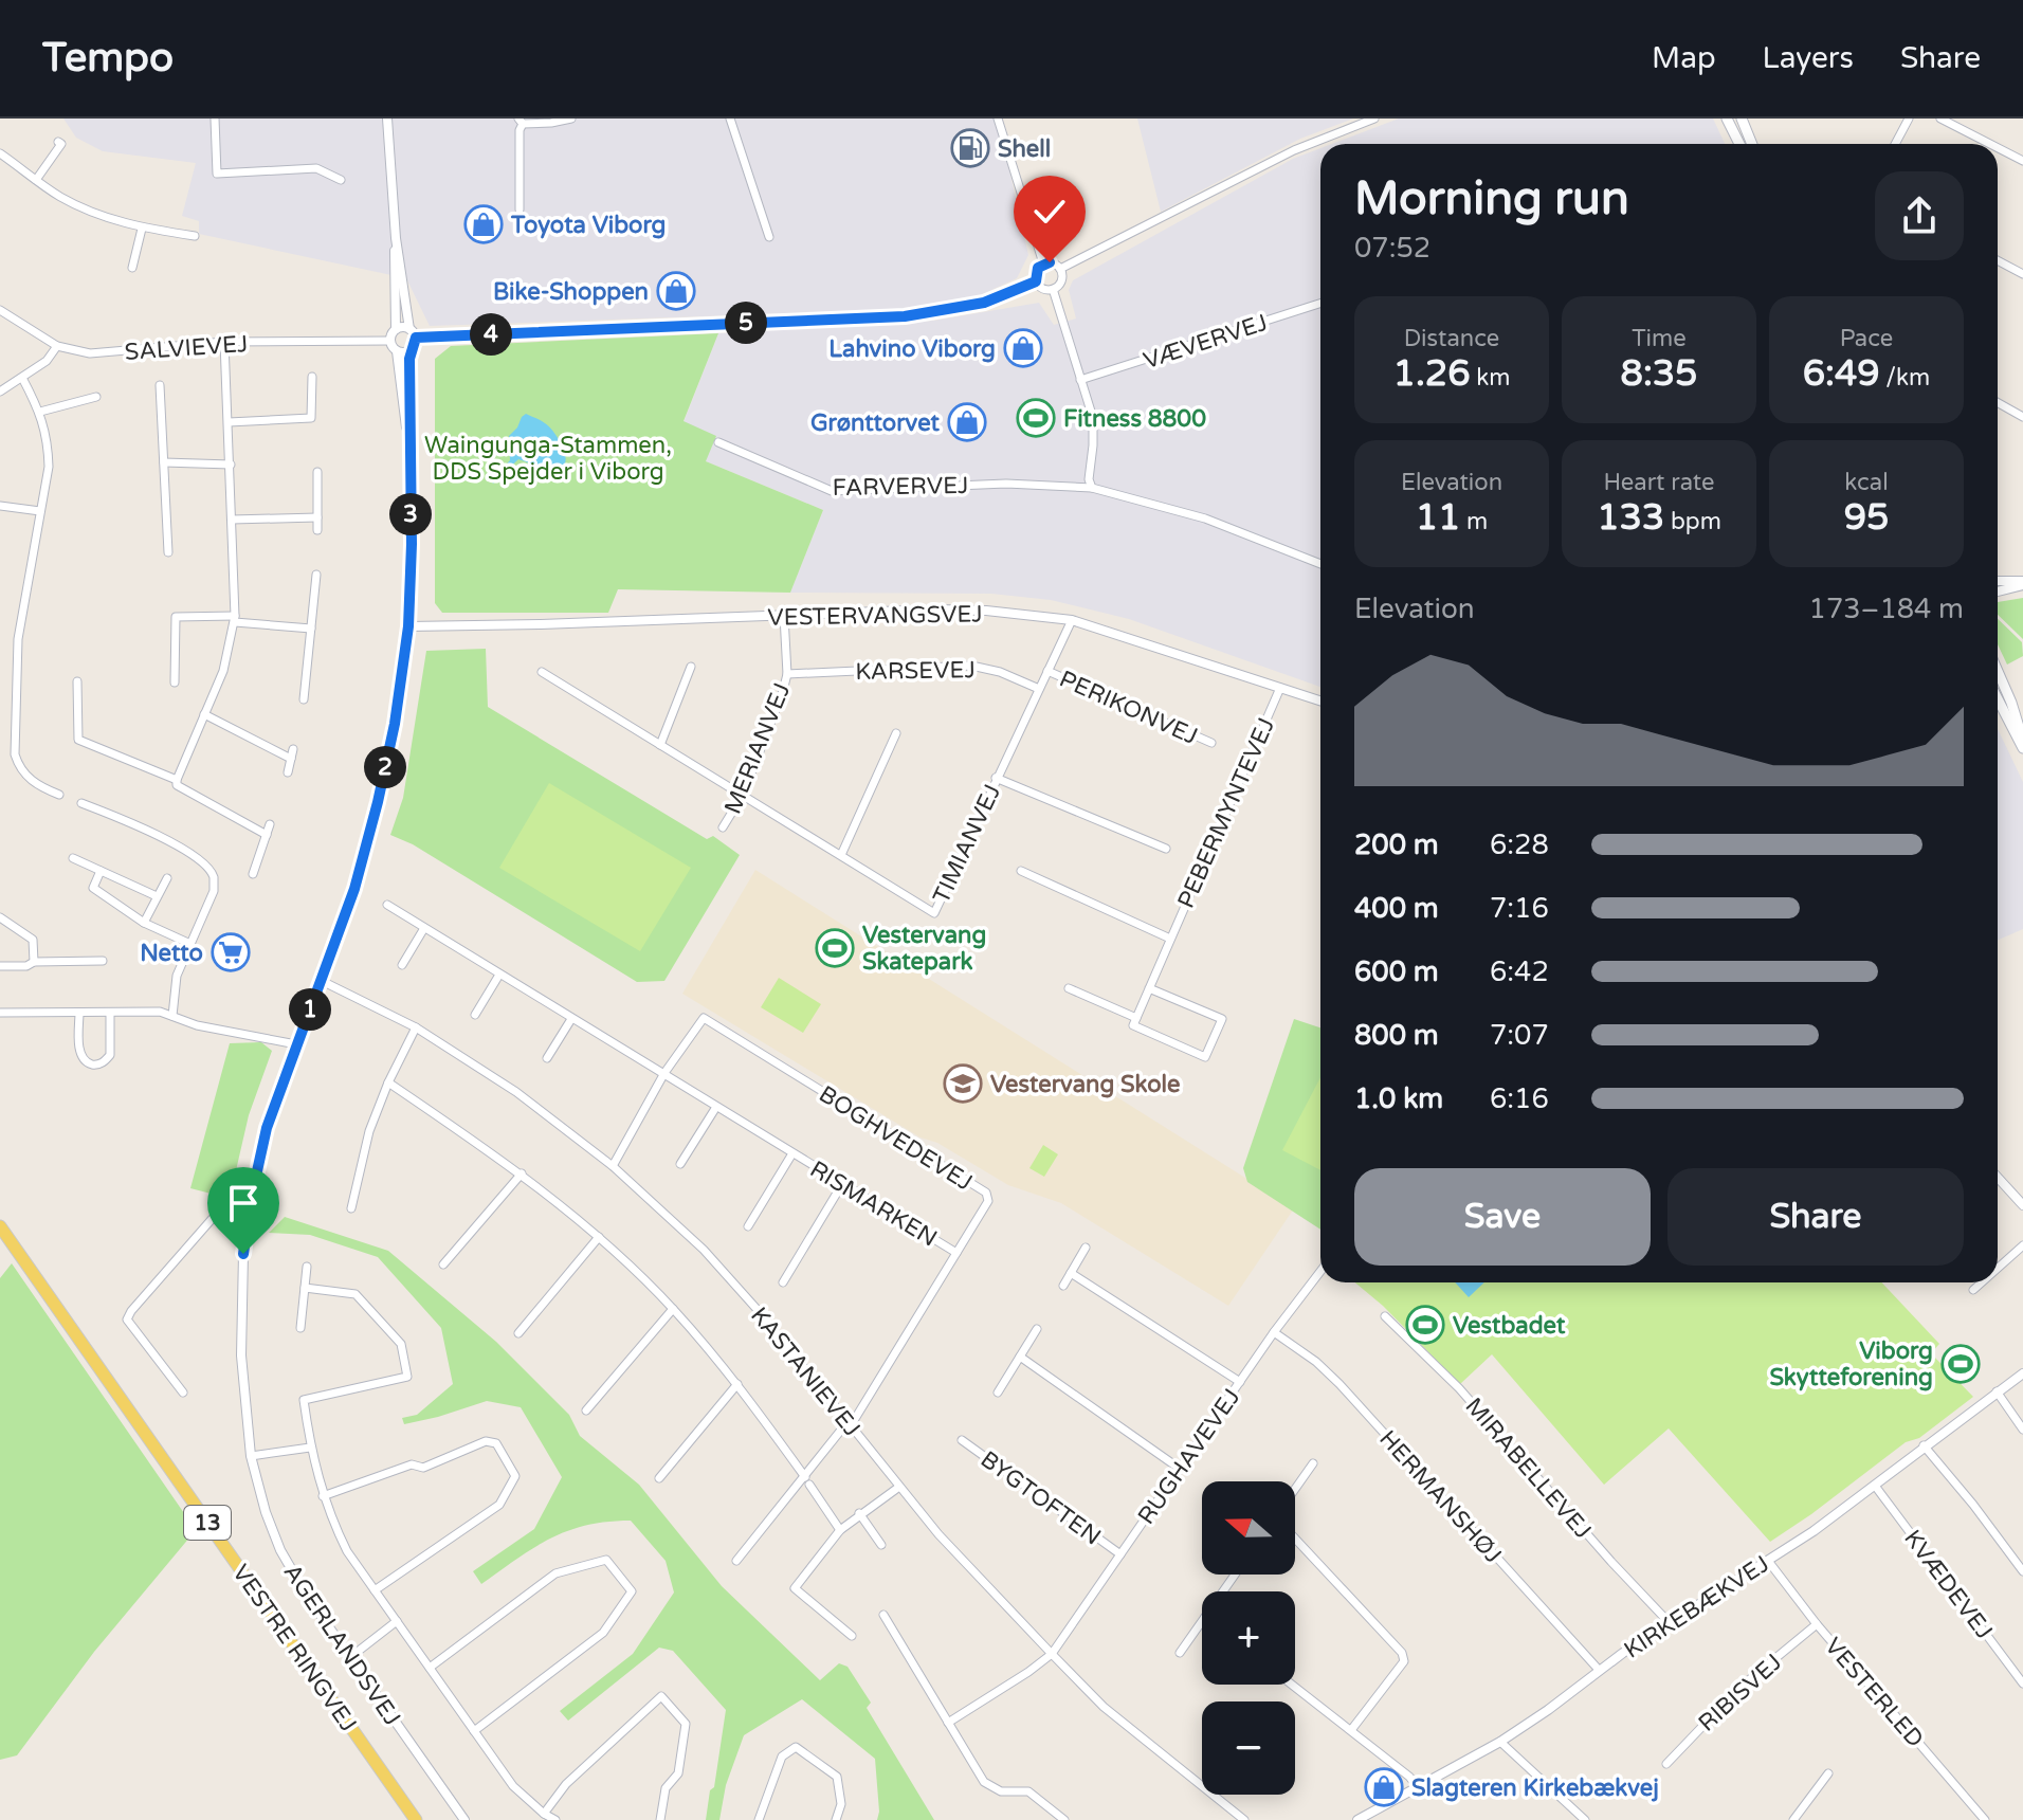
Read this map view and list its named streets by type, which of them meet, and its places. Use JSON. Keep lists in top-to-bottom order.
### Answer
{
  "streets": {
    "main road": ["13", "VESTRE RINGVEJ"],
    "street": [
      "VÆVERVEJ",
      "SALVIEVEJ",
      "FARVERVEJ",
      "VESTERVANGSVEJ",
      "KARSEVEJ",
      "PERIKONVEJ",
      "MERIANVEJ",
      "PEBERMYNTEVEJ",
      "TIMIANVEJ",
      "BOGHVEDEVEJ",
      "RISMARKEN",
      "KASTANIEVEJ",
      "RUGHAVEVEJ",
      "MIRABELLEVEJ",
      "HERMANSHØJ",
      "BYGTOFTEN",
      "KVÆDEVEJ",
      "KIRKEBÆKVEJ",
      "AGERLANDSVEJ",
      "RIBISVEJ",
      "VESTERLED"
    ]
  },
  "crossings": [
    ["SALVIEVEJ", "AGERLANDSVEJ"],
    ["VESTERVANGSVEJ", "MERIANVEJ"],
    ["VESTERVANGSVEJ", "PEBERMYNTEVEJ"],
    ["VESTERVANGSVEJ", "TIMIANVEJ"],
    ["VESTERVANGSVEJ", "AGERLANDSVEJ"],
    ["KARSEVEJ", "MERIANVEJ"],
    ["KARSEVEJ", "TIMIANVEJ"],
    ["PERIKONVEJ", "TIMIANVEJ"],
    ["MERIANVEJ", "TIMIANVEJ"],
    ["BOGHVEDEVEJ", "RISMARKEN"],
    ["BOGHVEDEVEJ", "KASTANIEVEJ"],
    ["KASTANIEVEJ", "RUGHAVEVEJ"],
    ["KASTANIEVEJ", "AGERLANDSVEJ"],
    ["RUGHAVEVEJ", "HERMANSHØJ"],
    ["RUGHAVEVEJ", "BYGTOFTEN"],
    ["MIRABELLEVEJ", "KIRKEBÆKVEJ"],
    ["HERMANSHØJ", "KIRKEBÆKVEJ"],
    ["KVÆDEVEJ", "KIRKEBÆKVEJ"],
    ["KIRKEBÆKVEJ", "VESTERLED"],
    ["RIBISVEJ", "VESTERLED"]
  ],
  "parks": ["Waingunga-Stammen, DDS Spejder i Viborg"],
  "places": {
    "fuel station": ["Shell"],
    "shop": [
      "Toyota Viborg",
      "Bike-Shoppen",
      "Lahvino Viborg",
      "Grønttorvet",
      "Slagteren Kirkebækvej"
    ],
    "sports": [
      "Fitness 8800",
      "Vestervang Skatepark",
      "Vestbadet",
      "Viborg Skytteforening"
    ],
    "supermarket": ["Netto"],
    "school or university": ["Vestervang Skole"]
  },
  "north": "left",
  "page": {
    "header": "Tempo",
    "nav": ["Map", "Layers", "Share"],
    "heading": ["Morning run", "07:52"],
    "stats": [
      ["Distance", "1.26 km"],
      ["Time", "8:35"],
      ["Pace", "6:49 /km"],
      ["Elevation", "11 m"],
      ["Heart rate", "133 bpm"],
      ["kcal", "95"]
    ],
    "pins": [
      "5",
      "4",
      "3",
      "2",
      "1"
    ],
    "chart": ["Elevation", "173–184 m"],
    "list": [
      {
        "name": "200 m",
        "note": "6:28"
      },
      {
        "name": "400 m",
        "note": "7:16"
      },
      {
        "name": "600 m",
        "note": "6:42"
      },
      {
        "name": "800 m",
        "note": "7:07"
      },
      {
        "name": "1.0 km",
        "note": "6:16"
      }
    ],
    "buttons": ["Save", "Share"],
    "map_buttons": ["+", "−"]
  }
}
